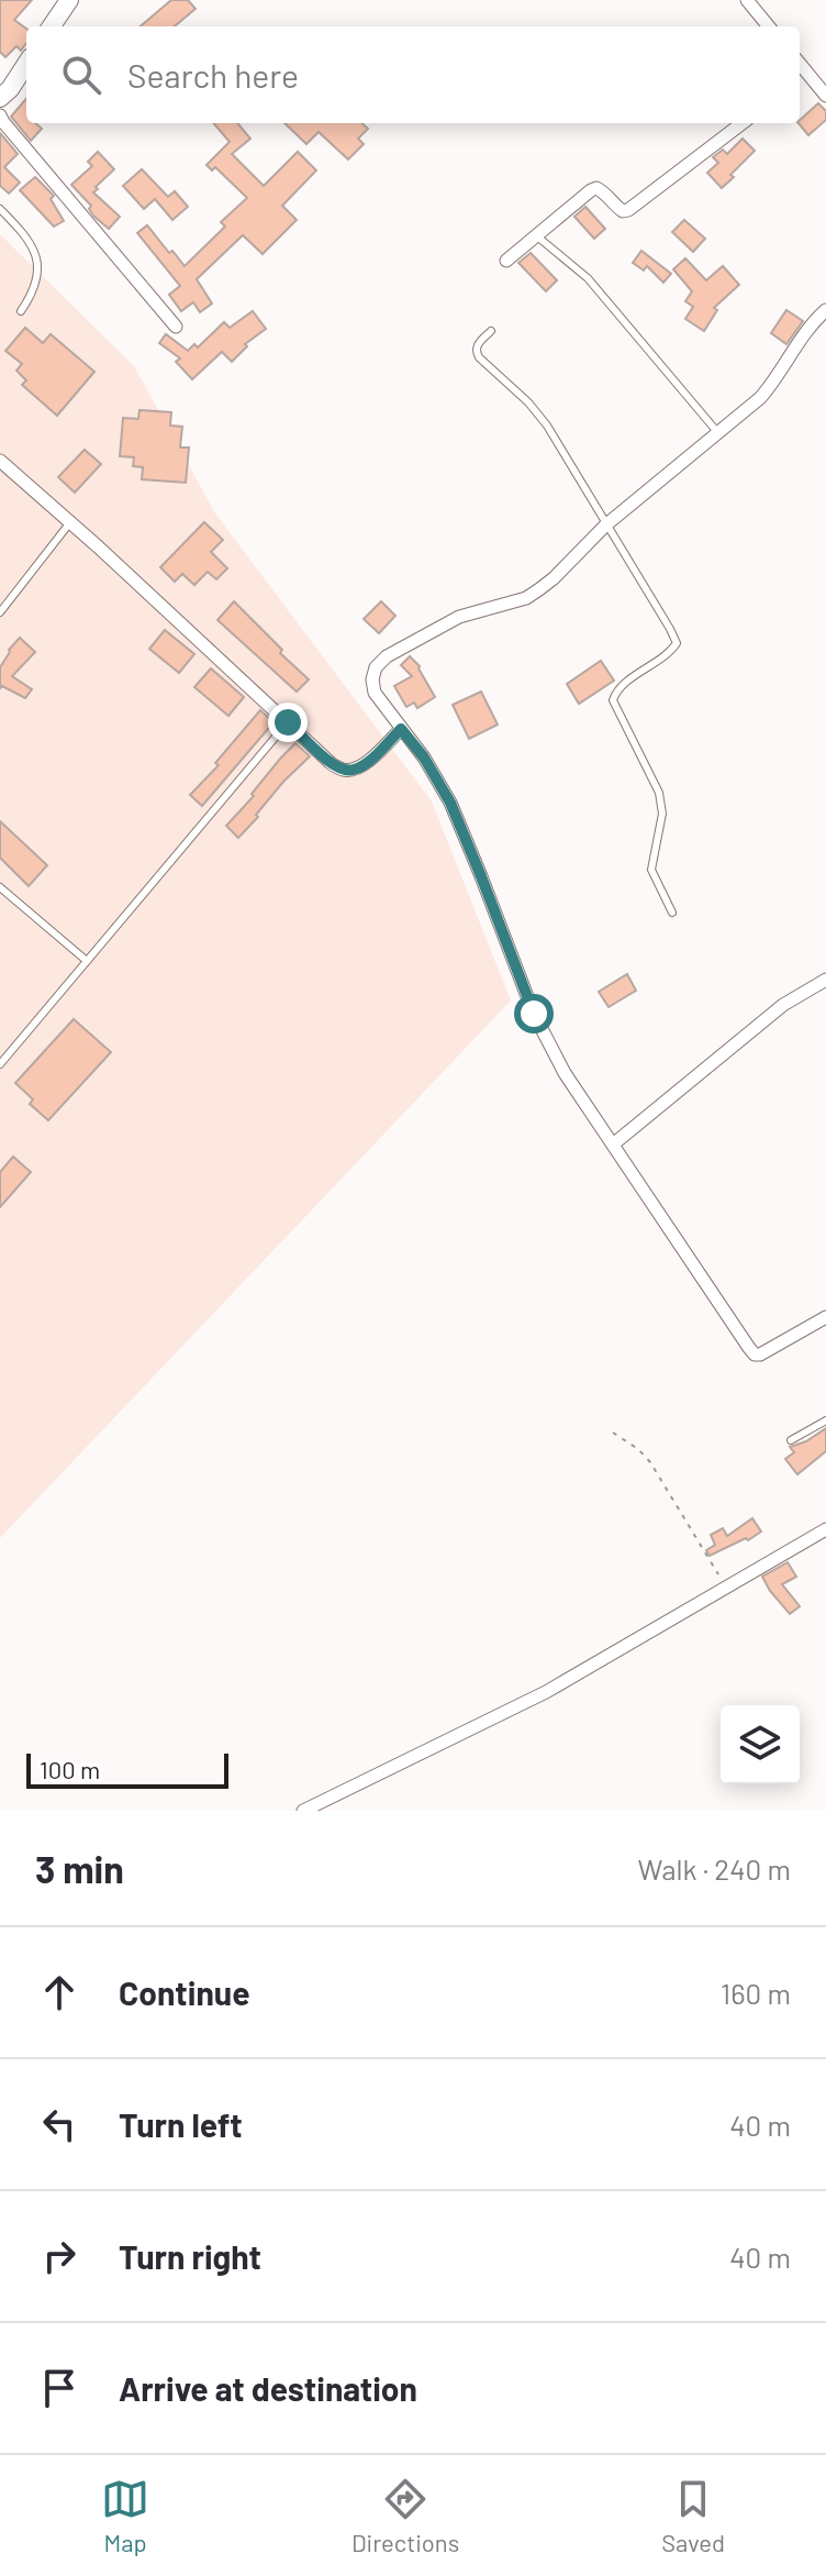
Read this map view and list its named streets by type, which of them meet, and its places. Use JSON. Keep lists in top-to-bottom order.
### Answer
{
  "scale_bar": "100 m",
  "page": {
    "search": "Search here",
    "scale": "100 m",
    "heading": ["3 min", "Walk · 240 m"],
    "list": [
      ["Continue", "160 m"],
      ["Turn left", "40 m"],
      ["Turn right", "40 m"],
      "Arrive at destination"
    ],
    "nav": ["Map", "Directions", "Saved"]
  }
}
